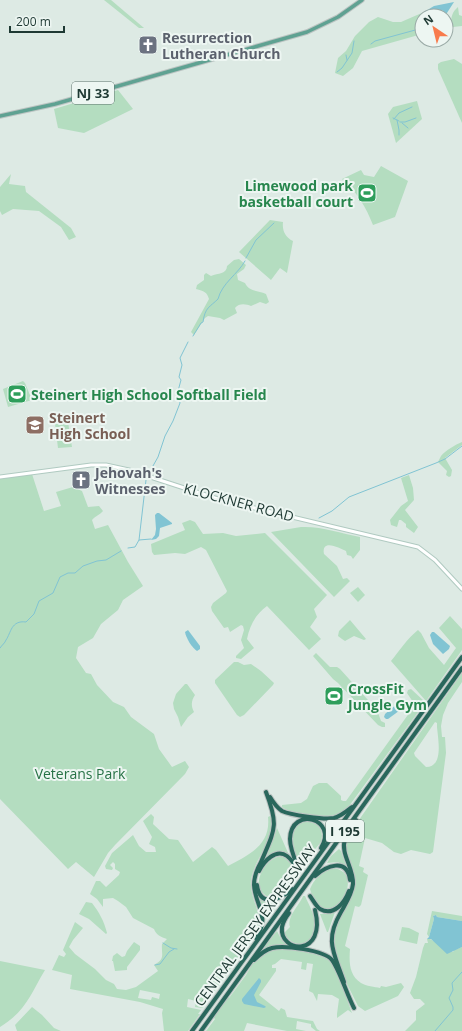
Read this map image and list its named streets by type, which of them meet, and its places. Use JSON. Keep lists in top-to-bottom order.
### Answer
{
  "streets": {
    "highway": ["I 195", "CENTRAL JERSEY EXPRESSWAY"],
    "main road": ["NJ 33", "KLOCKNER ROAD"]
  },
  "parks": ["Veterans Park"],
  "places": {
    "church": ["Resurrection Lutheran Church", "Jehovah's Witnesses"],
    "sports": ["Limewood park basketball court", "Steinert High School Softball Field", "CrossFit Jungle Gym"],
    "school or university": ["Steinert High School"]
  },
  "scale_bar": "200 m",
  "north": "top left"
}
